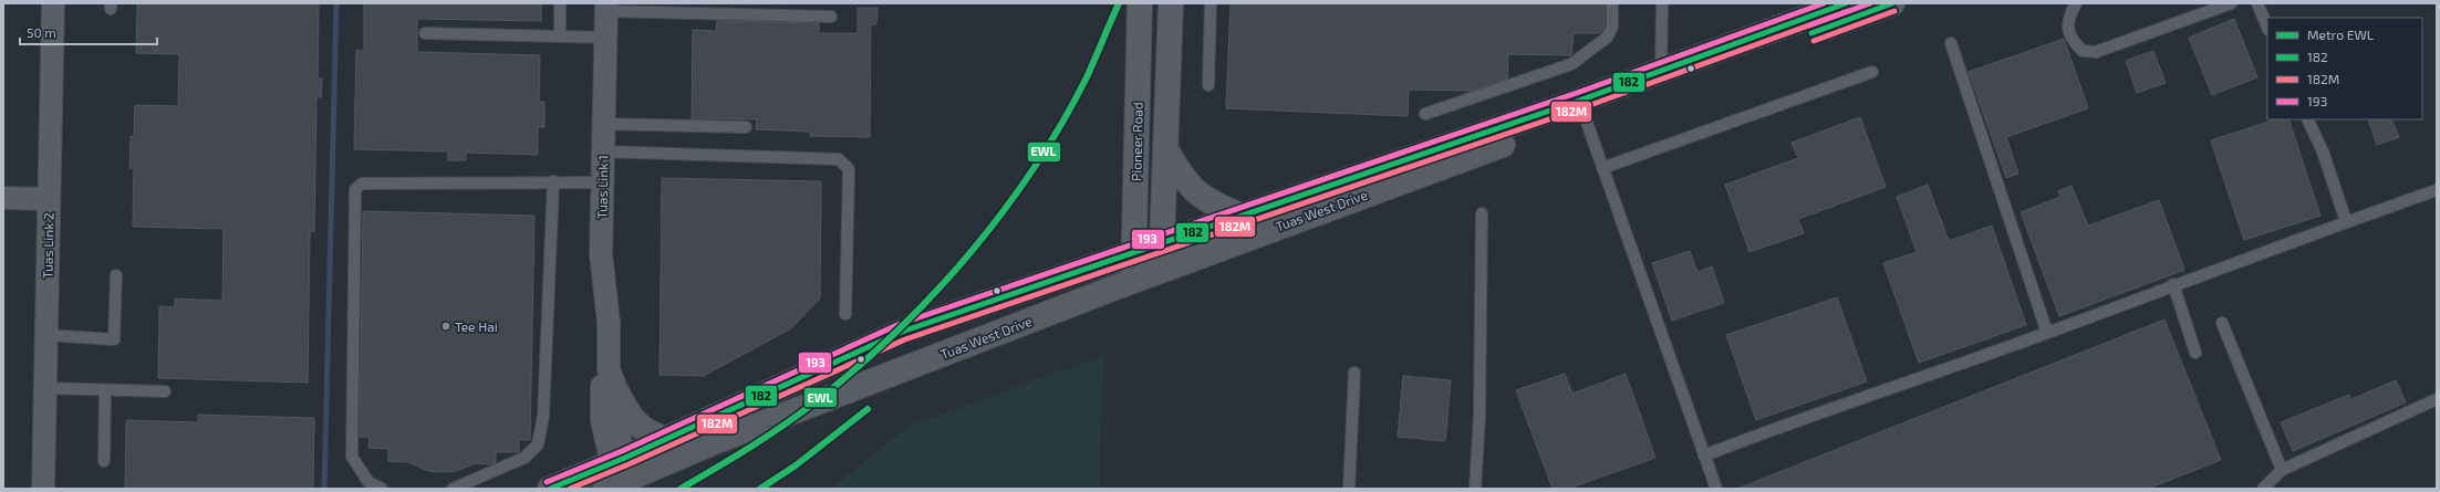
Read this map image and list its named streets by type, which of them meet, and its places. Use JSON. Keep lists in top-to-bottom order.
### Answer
{
  "streets": {
    "main road": ["Tuas West Drive"],
    "street": ["Pioneer Road", "Tuas Link 1", "Tuas Link 2"]
  },
  "crossings": [
    ["Pioneer Road", "Tuas West Drive"],
    ["Tuas Link 1", "Tuas West Drive"]
  ],
  "places": ["Tee Hai"],
  "lines": [
    "metro line EWL",
    "transit line 182",
    "transit line 193",
    "transit line 182M"
  ],
  "legend": [
    "Metro EWL",
    "182",
    "182M",
    "193"
  ],
  "scale_bar": "50 m"
}
